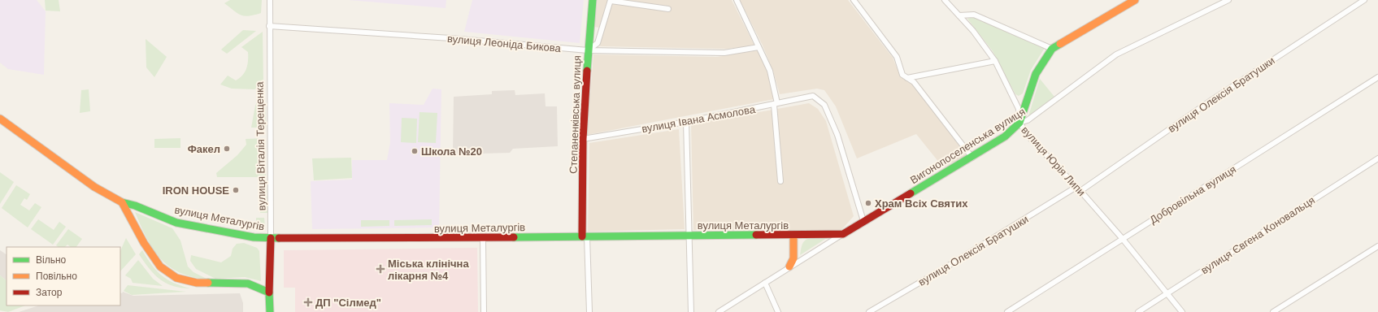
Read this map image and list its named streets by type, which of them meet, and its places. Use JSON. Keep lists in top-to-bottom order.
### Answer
{
  "streets": {
    "main road": [
      "Степаненківська вулиця",
      "Вигонопоселенська вулиця",
      "вулиця Віталія Терещенка",
      "вулиця Металургів"
    ],
    "street": [
      "вулиця Леоніда Бикова",
      "вулиця Олексія Братушки",
      "вулиця Івана Асмолова",
      "вулиця Юрія Липи",
      "Добровільна вулиця",
      "вулиця Євгена Коновальця"
    ]
  },
  "crossings": [
    ["вулиця Леоніда Бикова", "Степаненківська вулиця"],
    ["вулиця Леоніда Бикова", "вулиця Віталія Терещенка"],
    ["вулиця Олексія Братушки", "вулиця Юрія Липи"],
    ["Степаненківська вулиця", "вулиця Івана Асмолова"],
    ["Степаненківська вулиця", "вулиця Металургів"],
    ["вулиця Івана Асмолова", "Вигонопоселенська вулиця"],
    ["Вигонопоселенська вулиця", "вулиця Юрія Липи"],
    ["Вигонопоселенська вулиця", "вулиця Металургів"],
    ["вулиця Віталія Терещенка", "вулиця Металургів"],
    ["вулиця Юрія Липи", "Добровільна вулиця"],
    ["вулиця Юрія Липи", "вулиця Євгена Коновальця"]
  ],
  "places": {
    "other": [
      "Факел",
      "Школа №20",
      "IRON HOUSE",
      "Храм Всіх Святих"
    ],
    "health": ["Міська клінічна лікарня №4", "ДП \"Сілмед\""]
  },
  "legend": ["Вільно", "Повільно", "Затор"]
}
